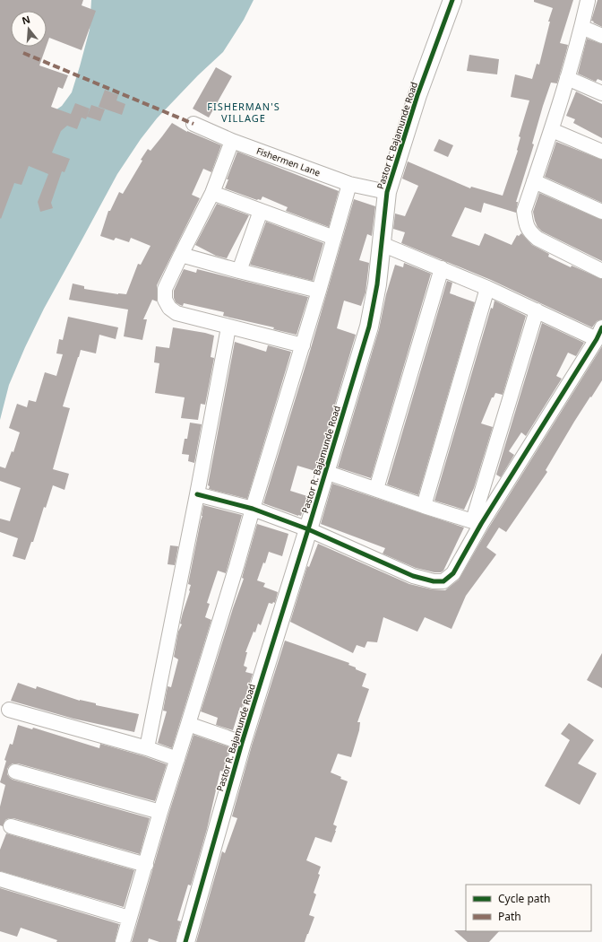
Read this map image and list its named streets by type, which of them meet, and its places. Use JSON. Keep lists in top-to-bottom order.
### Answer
{
  "streets": {
    "street": ["Pastor R. Bajamunde Road", "Fishermen Lane"]
  },
  "crossings": [
    ["Pastor R. Bajamunde Road", "Fishermen Lane"]
  ],
  "districts": ["FISHERMAN'S VILLAGE"],
  "legend": ["Cycle path", "Path"],
  "north": "top"
}
